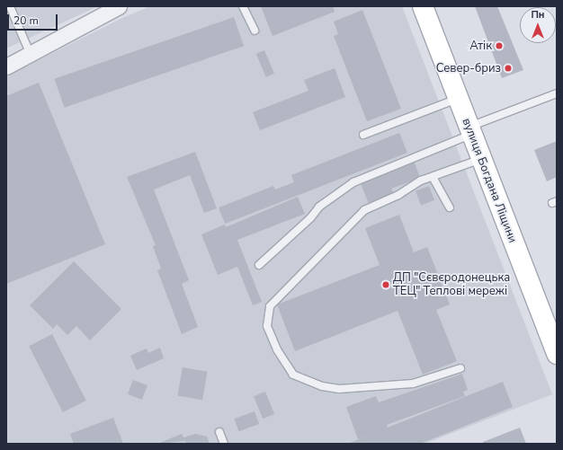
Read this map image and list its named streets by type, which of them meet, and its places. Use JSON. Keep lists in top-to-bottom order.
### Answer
{
  "streets": {
    "main road": ["вулиця Богдана Ліщини"]
  },
  "places": ["Атік", "Север-бриз", "ДП \"Сєвєродонецька ТЕЦ\" Теплові мережі"],
  "scale_bar": "20 m",
  "north": "top"
}
